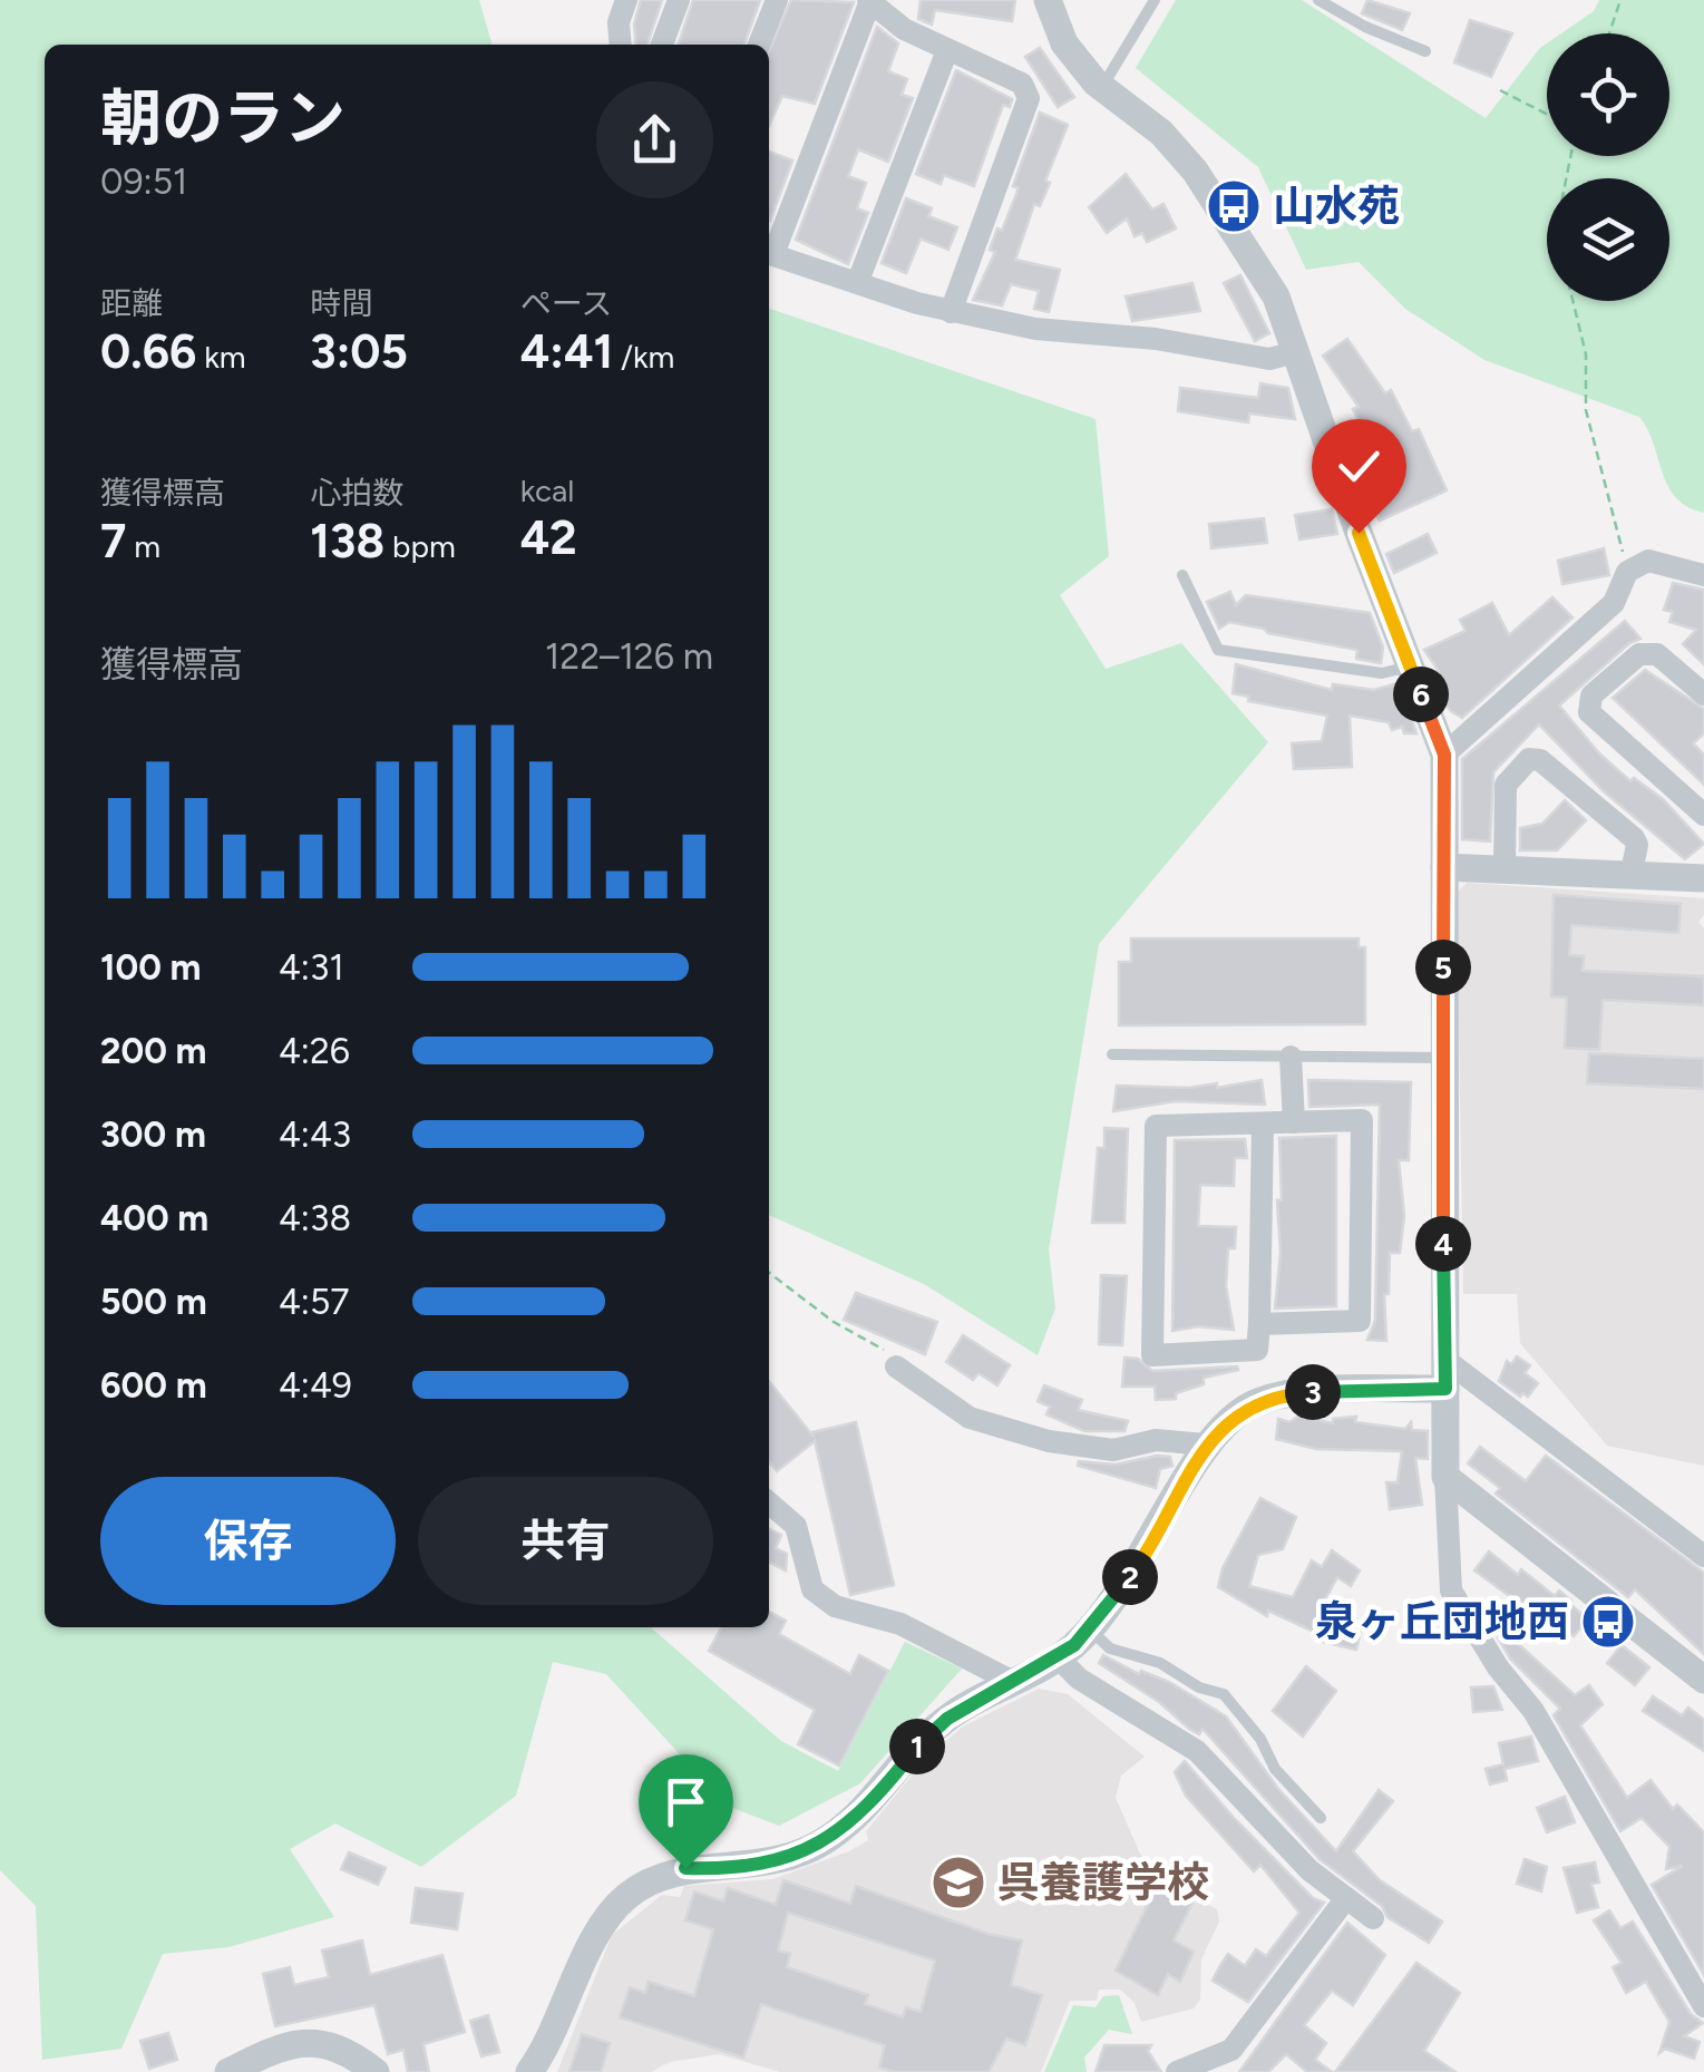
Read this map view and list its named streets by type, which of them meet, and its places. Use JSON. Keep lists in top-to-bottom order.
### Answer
{
  "places": {
    "bus stop": ["山水苑", "泉ヶ丘団地西"],
    "school or university": ["呉養護学校"]
  },
  "page": {
    "heading": ["朝のラン", "09:51"],
    "stats": [
      ["距離", "0.66 km"],
      ["時間", "3:05"],
      ["ペース", "4:41 /km"],
      ["獲得標高", "7 m"],
      ["心拍数", "138 bpm"],
      ["kcal", "42"]
    ],
    "chart": ["獲得標高", "122–126 m"],
    "pins": [
      "6",
      "5",
      "4",
      "3",
      "2",
      "1"
    ],
    "list": [
      {
        "name": "100 m",
        "note": "4:31"
      },
      {
        "name": "200 m",
        "note": "4:26"
      },
      {
        "name": "300 m",
        "note": "4:43"
      },
      {
        "name": "400 m",
        "note": "4:38"
      },
      {
        "name": "500 m",
        "note": "4:57"
      },
      {
        "name": "600 m",
        "note": "4:49"
      }
    ],
    "buttons": ["保存", "共有"]
  }
}
